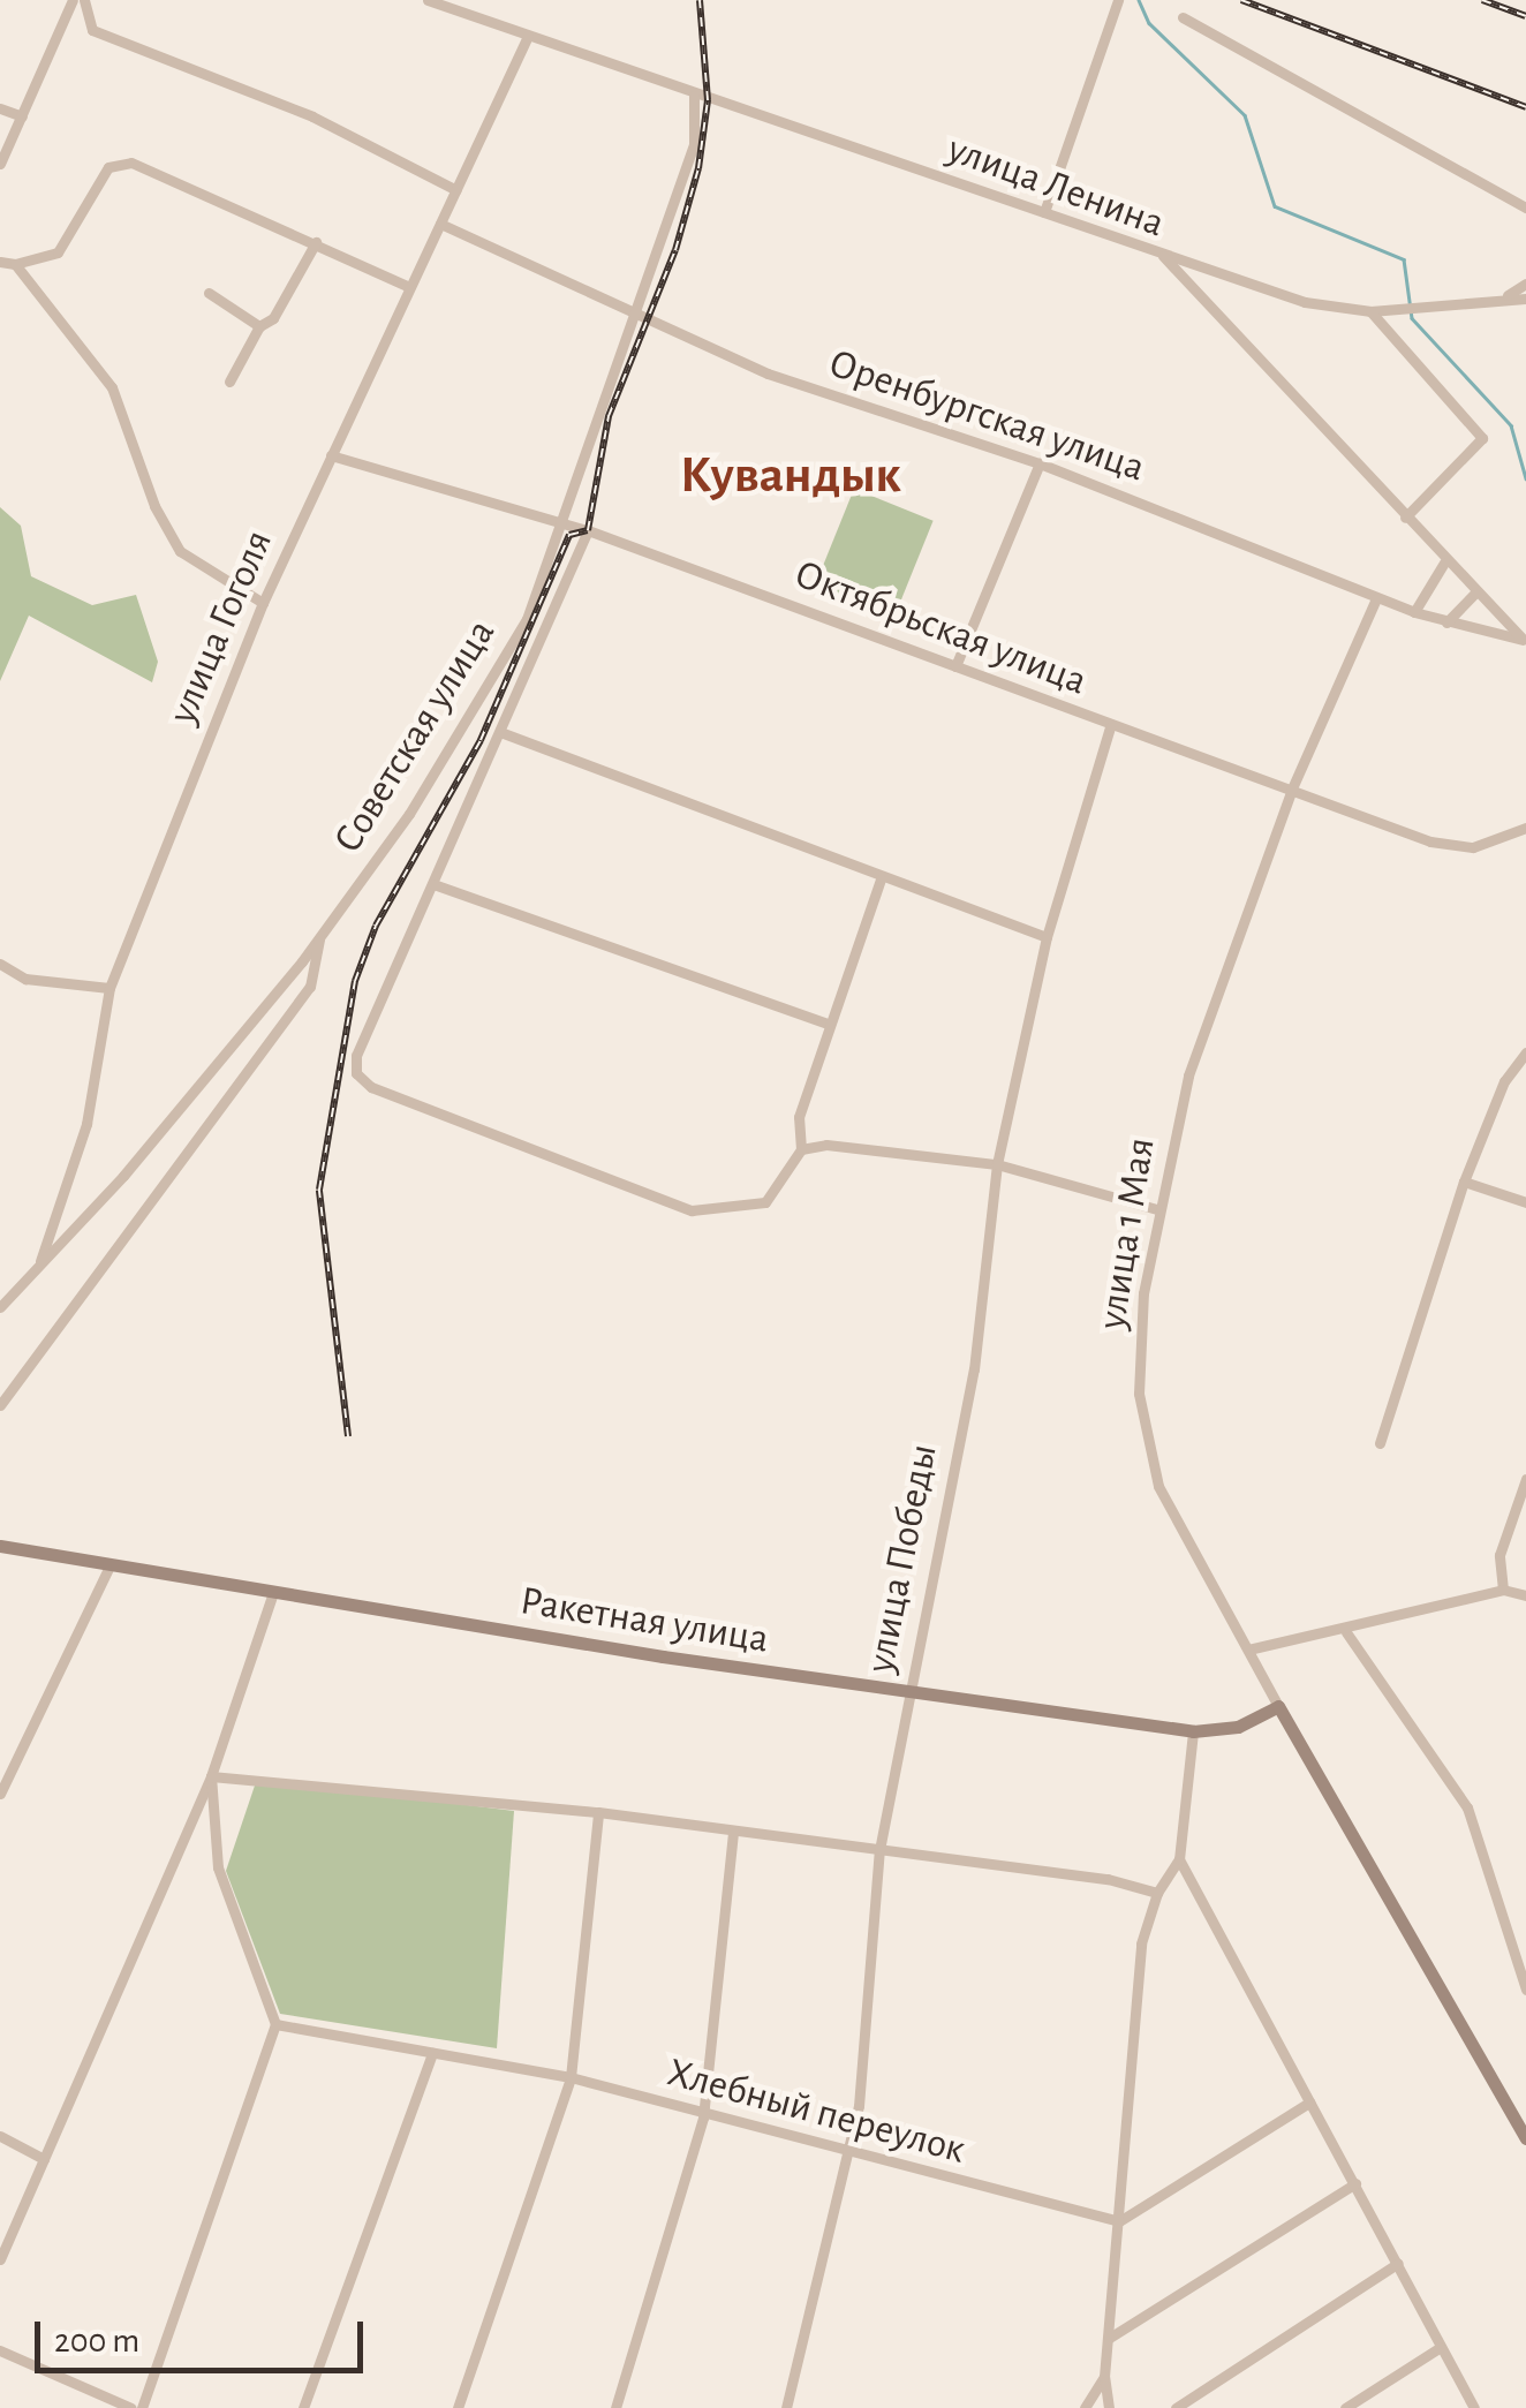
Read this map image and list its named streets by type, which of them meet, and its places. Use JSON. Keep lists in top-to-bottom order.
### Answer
{
  "streets": {
    "main road": ["Ракетная улица"],
    "street": [
      "улица Ленина",
      "Оренбургская улица",
      "улица Гоголя",
      "Октябрьская улица",
      "Советская улица",
      "улица 1 Мая",
      "улица Победы",
      "Хлебный переулок"
    ]
  },
  "crossings": [
    ["улица Ленина", "Оренбургская улица"],
    ["улица Ленина", "улица Гоголя"],
    ["улица Ленина", "Советская улица"],
    ["Оренбургская улица", "улица Гоголя"],
    ["Оренбургская улица", "Советская улица"],
    ["Оренбургская улица", "улица 1 Мая"],
    ["улица Гоголя", "Октябрьская улица"],
    ["улица Гоголя", "Советская улица"],
    ["Октябрьская улица", "Советская улица"],
    ["Октябрьская улица", "улица 1 Мая"],
    ["Октябрьская улица", "улица Победы"],
    ["улица 1 Мая", "Ракетная улица"],
    ["улица Победы", "Ракетная улица"],
    ["улица Победы", "Хлебный переулок"]
  ],
  "districts": ["Кувандык"],
  "scale_bar": "200 m"
}
